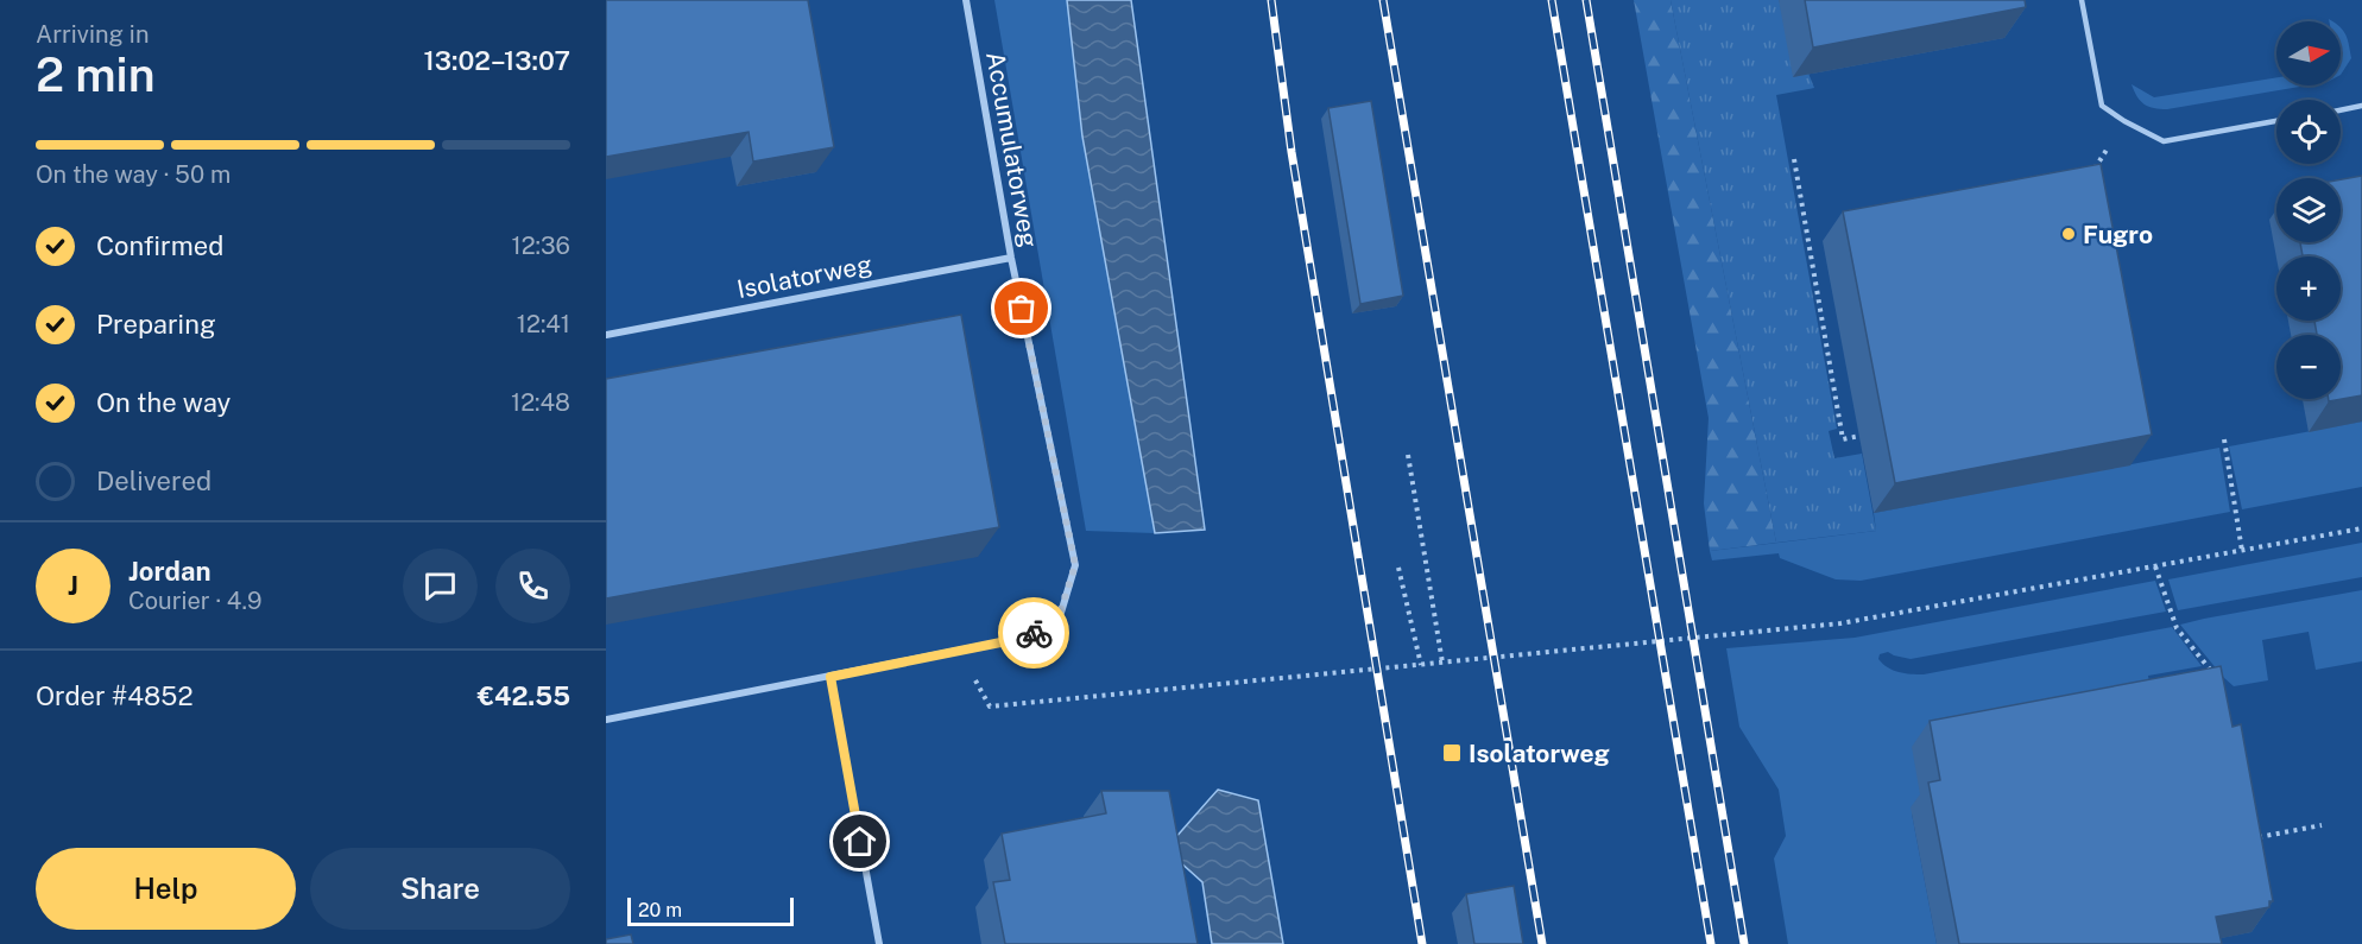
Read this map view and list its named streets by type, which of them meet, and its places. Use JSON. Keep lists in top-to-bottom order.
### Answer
{
  "streets": {
    "street": ["Accumulatorweg", "Isolatorweg"]
  },
  "crossings": [
    ["Accumulatorweg", "Isolatorweg"]
  ],
  "places": {
    "other": ["Fugro"],
    "transit": ["Isolatorweg"]
  },
  "scale_bar": "20 m",
  "north": "right",
  "page": {
    "heading": ["2 min", "Arriving in", "13:02–13:07"],
    "panel": [
      "Jordan",
      "Courier · 4.9",
      "Order #4852",
      "€42.55"
    ],
    "map_buttons": ["+", "−"],
    "bar": "On the way · 50 m",
    "list": [
      ["Confirmed", "12:36"],
      ["Preparing", "12:41"],
      ["On the way", "12:48"],
      "Delivered"
    ],
    "round": "J",
    "buttons": ["Help", "Share"],
    "scale": "20 m"
  }
}
